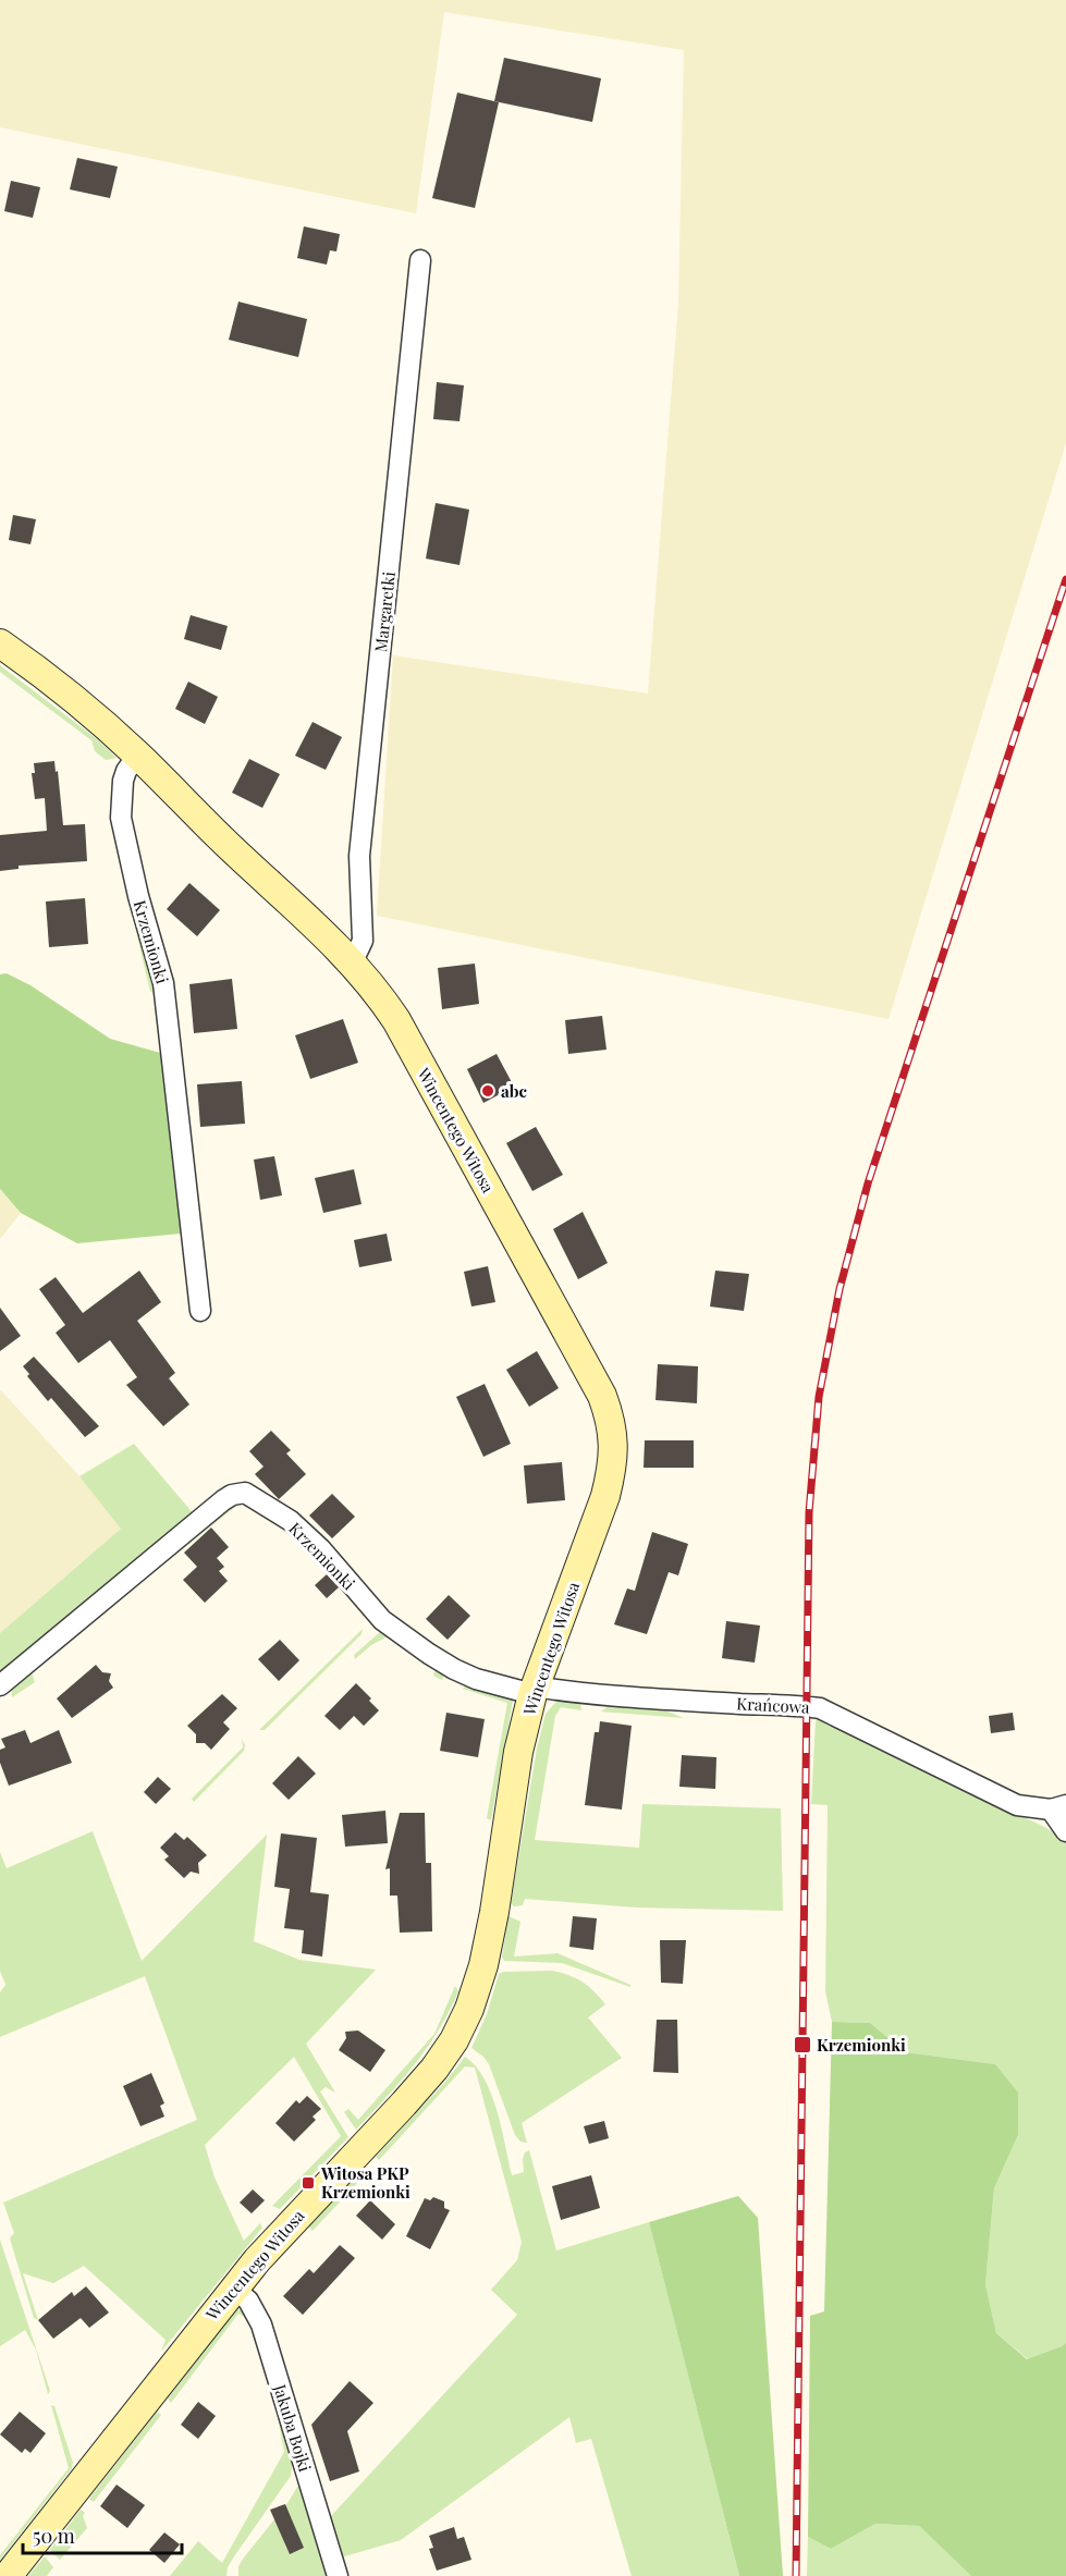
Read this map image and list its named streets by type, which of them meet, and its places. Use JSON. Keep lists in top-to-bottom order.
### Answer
{
  "streets": {
    "street": [
      "Margaretki",
      "Krzemionki",
      "Wincentego Witosa",
      "Krańcowa",
      "Jakuba Bojki"
    ]
  },
  "crossings": [
    ["Margaretki", "Wincentego Witosa"],
    ["Krzemionki", "Wincentego Witosa"],
    ["Krzemionki", "Krańcowa"],
    ["Wincentego Witosa", "Krańcowa"],
    ["Wincentego Witosa", "Jakuba Bojki"]
  ],
  "places": {
    "other": ["abc"],
    "transit": ["Krzemionki", "Witosa PKP Krzemionki"]
  },
  "scale_bar": "50 m"
}
